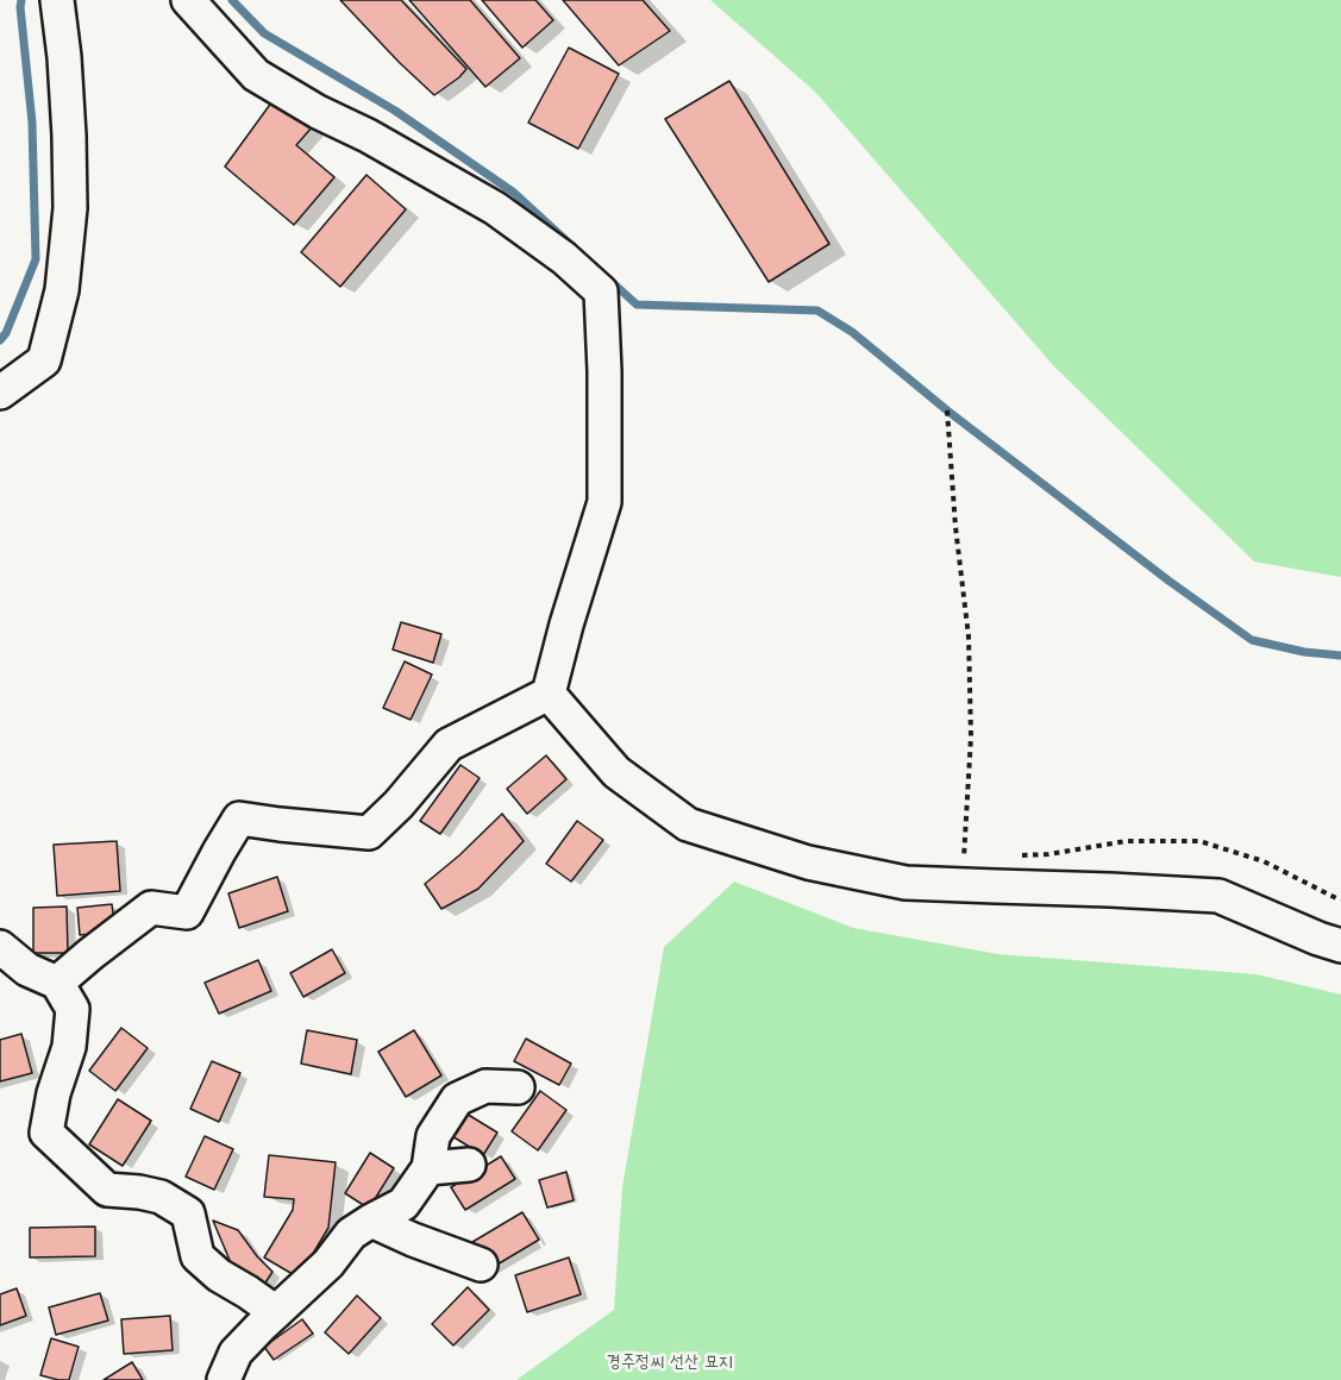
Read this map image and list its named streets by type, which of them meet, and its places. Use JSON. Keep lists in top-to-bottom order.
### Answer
{
  "parks": ["경주정씨 선산 묘지"]
}
